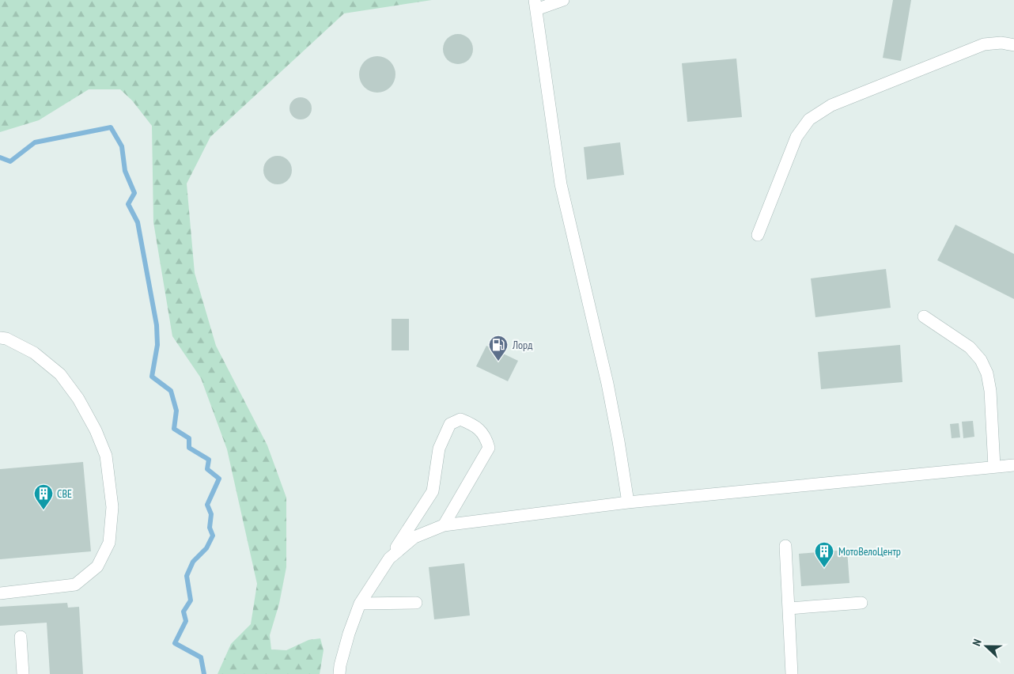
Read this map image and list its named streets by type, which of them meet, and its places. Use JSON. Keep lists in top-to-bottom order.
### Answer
{
  "places": {
    "fuel station": ["Лорд"],
    "building": ["СВЕ", "МотоВелоЦентр"]
  },
  "north": "left"
}
